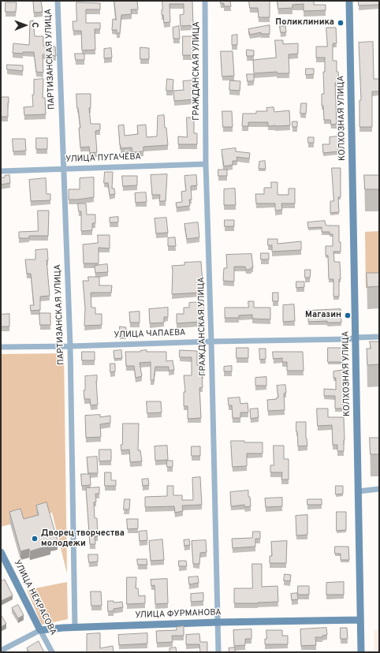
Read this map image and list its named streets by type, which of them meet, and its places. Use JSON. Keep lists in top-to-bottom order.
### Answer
{
  "streets": {
    "street": [
      "ПАРТИЗАНСКАЯ УЛИЦА",
      "ГРАЖДАНСКАЯ УЛИЦА",
      "КОЛХОЗНАЯ УЛИЦА",
      "УЛИЦА ПУГАЧЁВА",
      "УЛИЦА ЧАПАЕВА",
      "УЛИЦА НЕКРАСОВА",
      "УЛИЦА ФУРМАНОВА"
    ]
  },
  "crossings": [
    ["ПАРТИЗАНСКАЯ УЛИЦА", "УЛИЦА ПУГАЧЁВА"],
    ["ПАРТИЗАНСКАЯ УЛИЦА", "УЛИЦА ЧАПАЕВА"],
    ["ПАРТИЗАНСКАЯ УЛИЦА", "УЛИЦА ФУРМАНОВА"],
    ["ГРАЖДАНСКАЯ УЛИЦА", "УЛИЦА ПУГАЧЁВА"],
    ["ГРАЖДАНСКАЯ УЛИЦА", "УЛИЦА ЧАПАЕВА"],
    ["ГРАЖДАНСКАЯ УЛИЦА", "УЛИЦА ФУРМАНОВА"],
    ["КОЛХОЗНАЯ УЛИЦА", "УЛИЦА ЧАПАЕВА"],
    ["КОЛХОЗНАЯ УЛИЦА", "УЛИЦА ФУРМАНОВА"],
    ["УЛИЦА НЕКРАСОВА", "УЛИЦА ФУРМАНОВА"]
  ],
  "places": ["Поликлиника", "Магазин", "Дворец творчества молодежи"],
  "north": "right"
}
